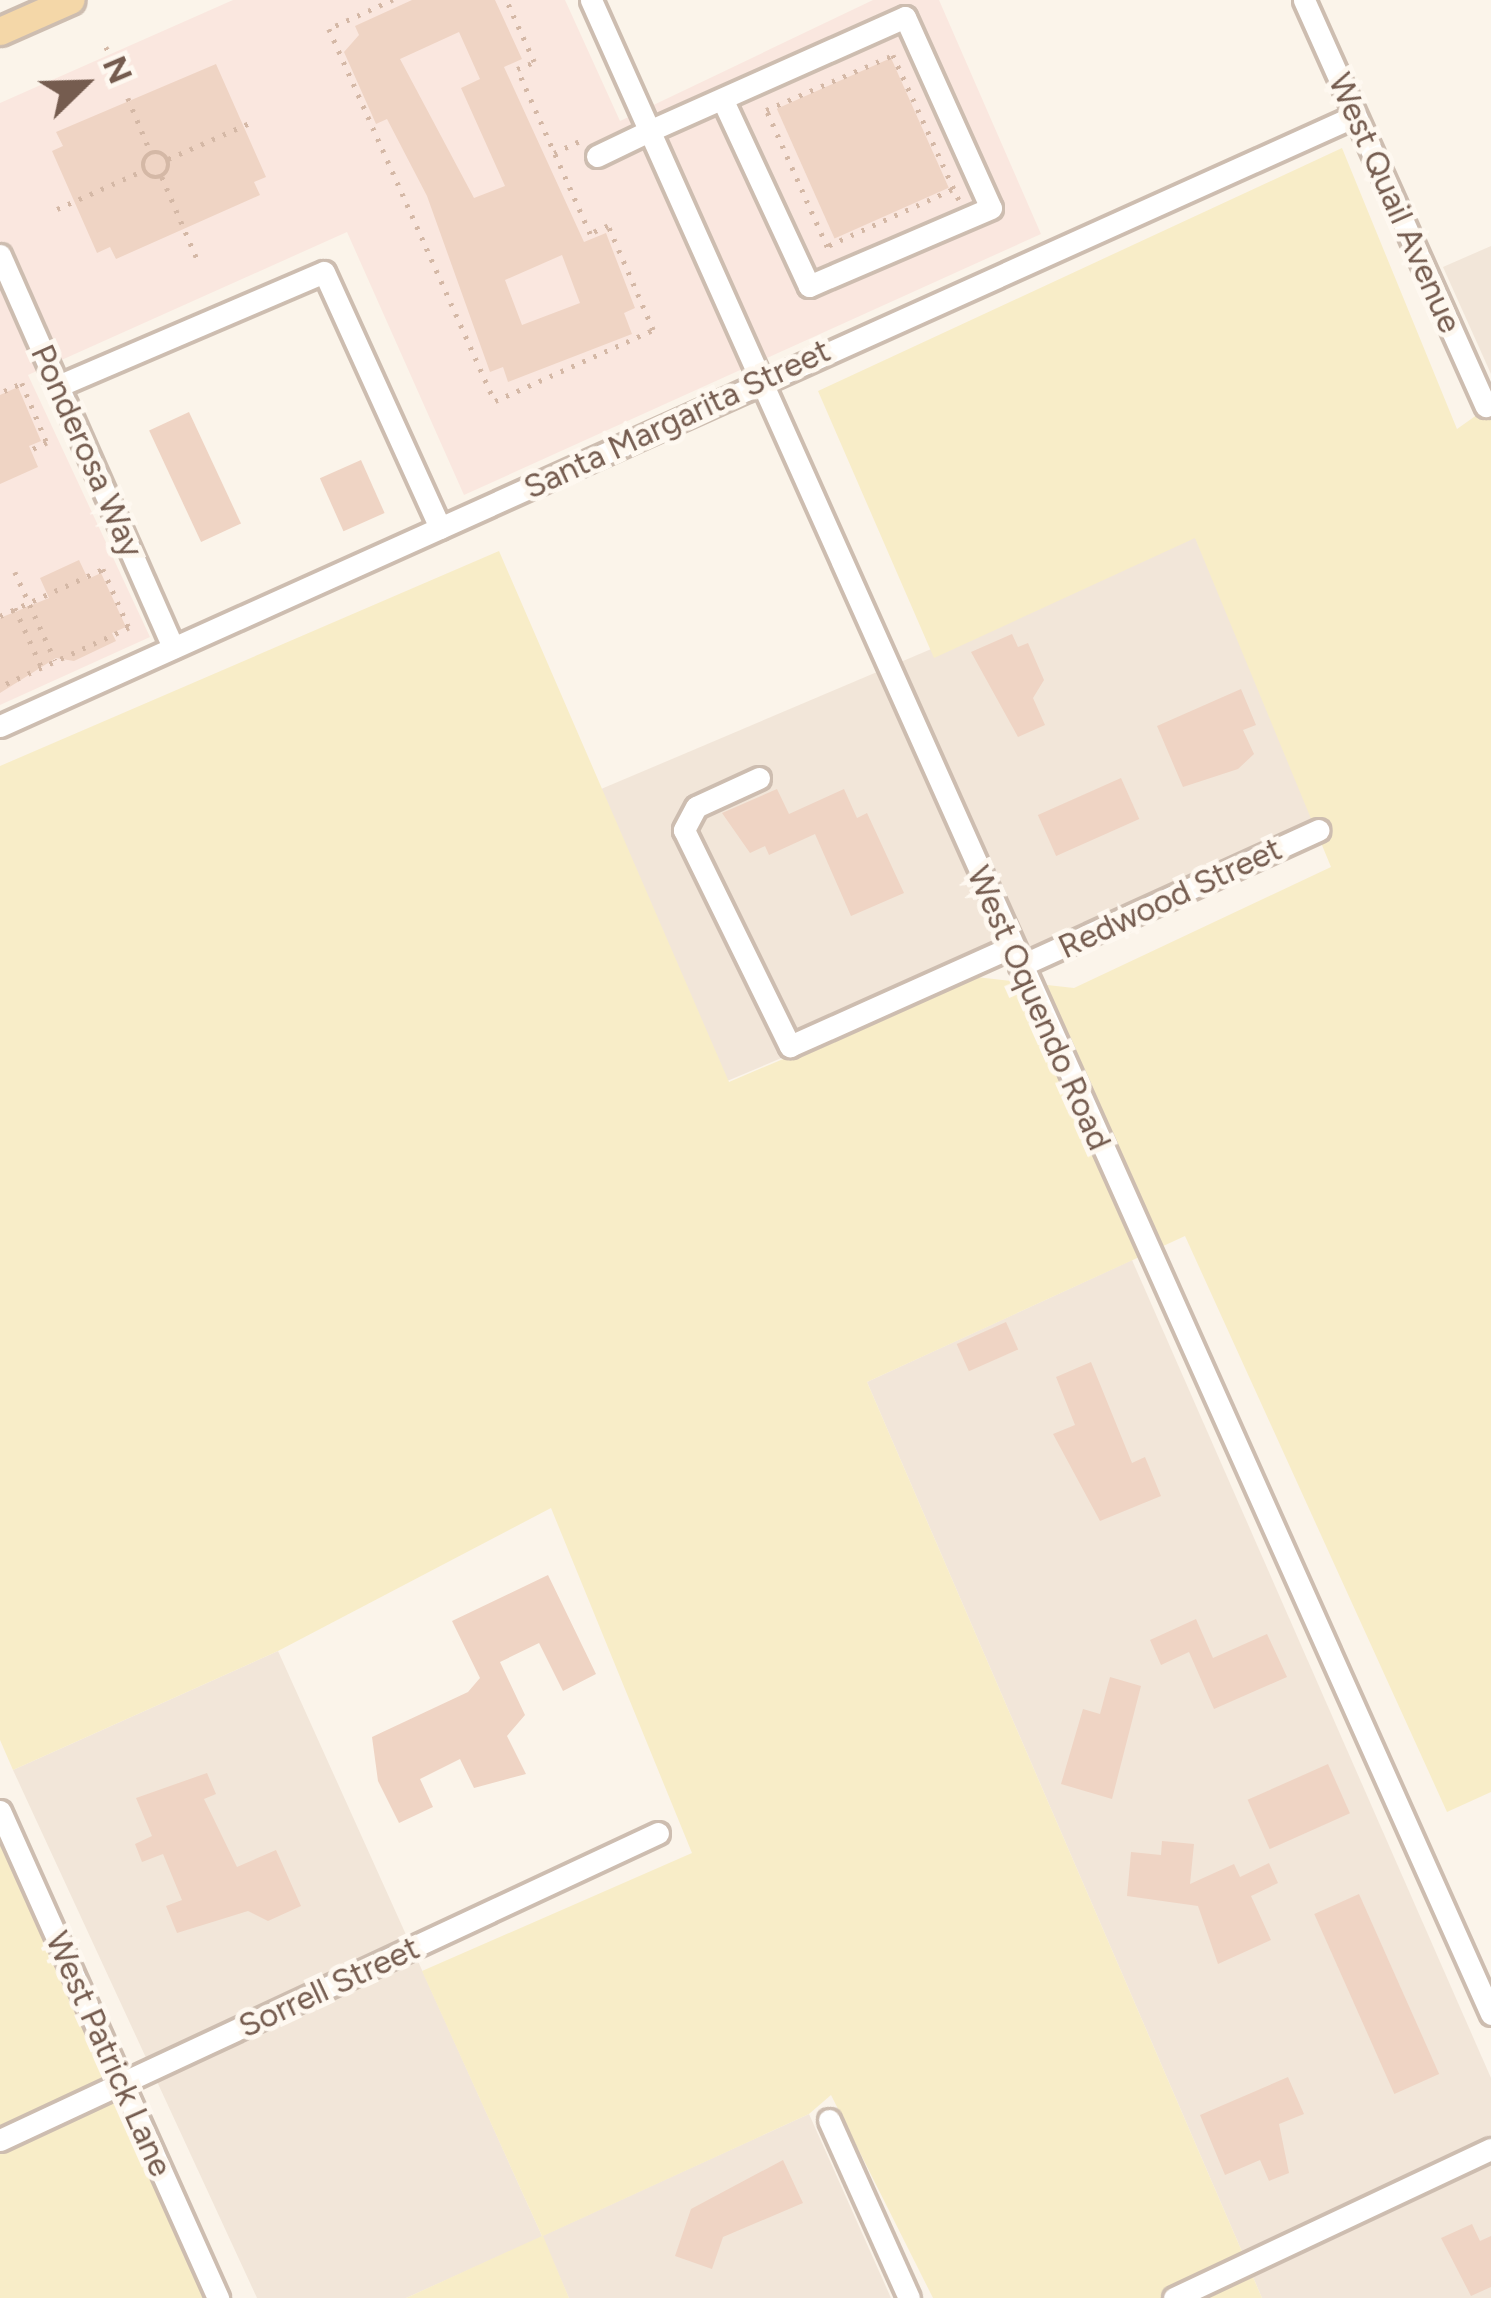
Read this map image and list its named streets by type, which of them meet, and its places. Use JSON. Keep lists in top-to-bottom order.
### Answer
{
  "streets": {
    "street": [
      "West Quail Avenue",
      "Santa Margarita Street",
      "Ponderosa Way",
      "Redwood Street",
      "West Oquendo Road",
      "Sorrell Street",
      "West Patrick Lane"
    ]
  },
  "crossings": [
    ["West Quail Avenue", "Santa Margarita Street"],
    ["Santa Margarita Street", "Ponderosa Way"],
    ["Santa Margarita Street", "West Oquendo Road"],
    ["Redwood Street", "West Oquendo Road"],
    ["Sorrell Street", "West Patrick Lane"]
  ],
  "north": "top right"
}
